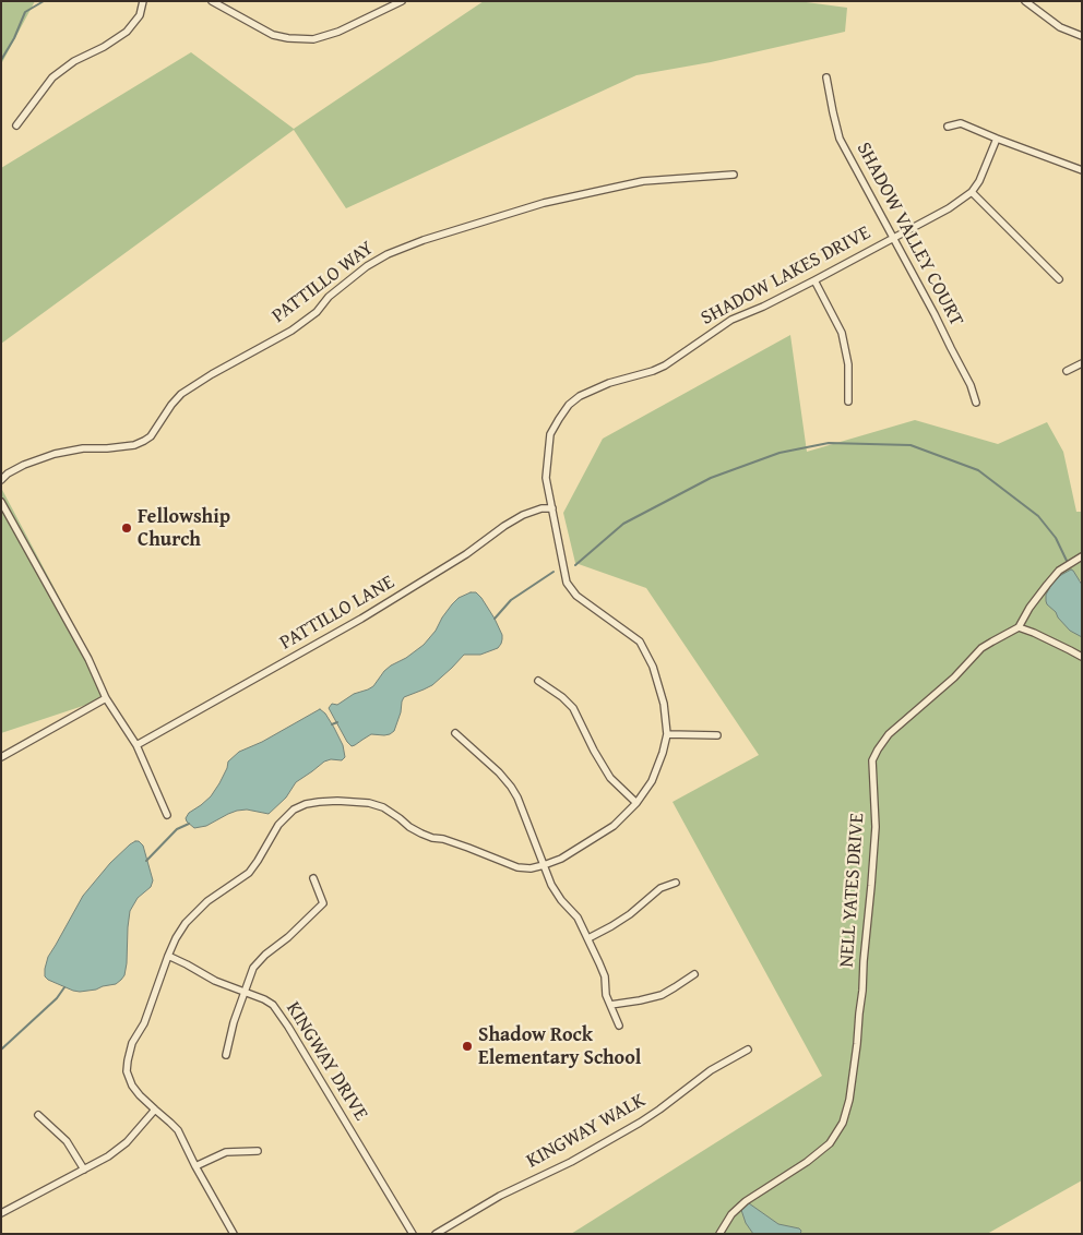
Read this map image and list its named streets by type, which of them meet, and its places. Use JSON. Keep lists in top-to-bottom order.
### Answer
{
  "streets": {
    "street": [
      "SHADOW VALLEY COURT",
      "SHADOW LAKES DRIVE",
      "PATTILLO WAY",
      "PATTILLO LANE",
      "NELL YATES DRIVE",
      "KINGWAY DRIVE",
      "KINGWAY WALK"
    ]
  },
  "crossings": [
    ["SHADOW VALLEY COURT", "SHADOW LAKES DRIVE"],
    ["SHADOW LAKES DRIVE", "PATTILLO LANE"],
    ["SHADOW LAKES DRIVE", "KINGWAY DRIVE"]
  ],
  "places": ["Fellowship Church", "Shadow Rock Elementary School"]
}
